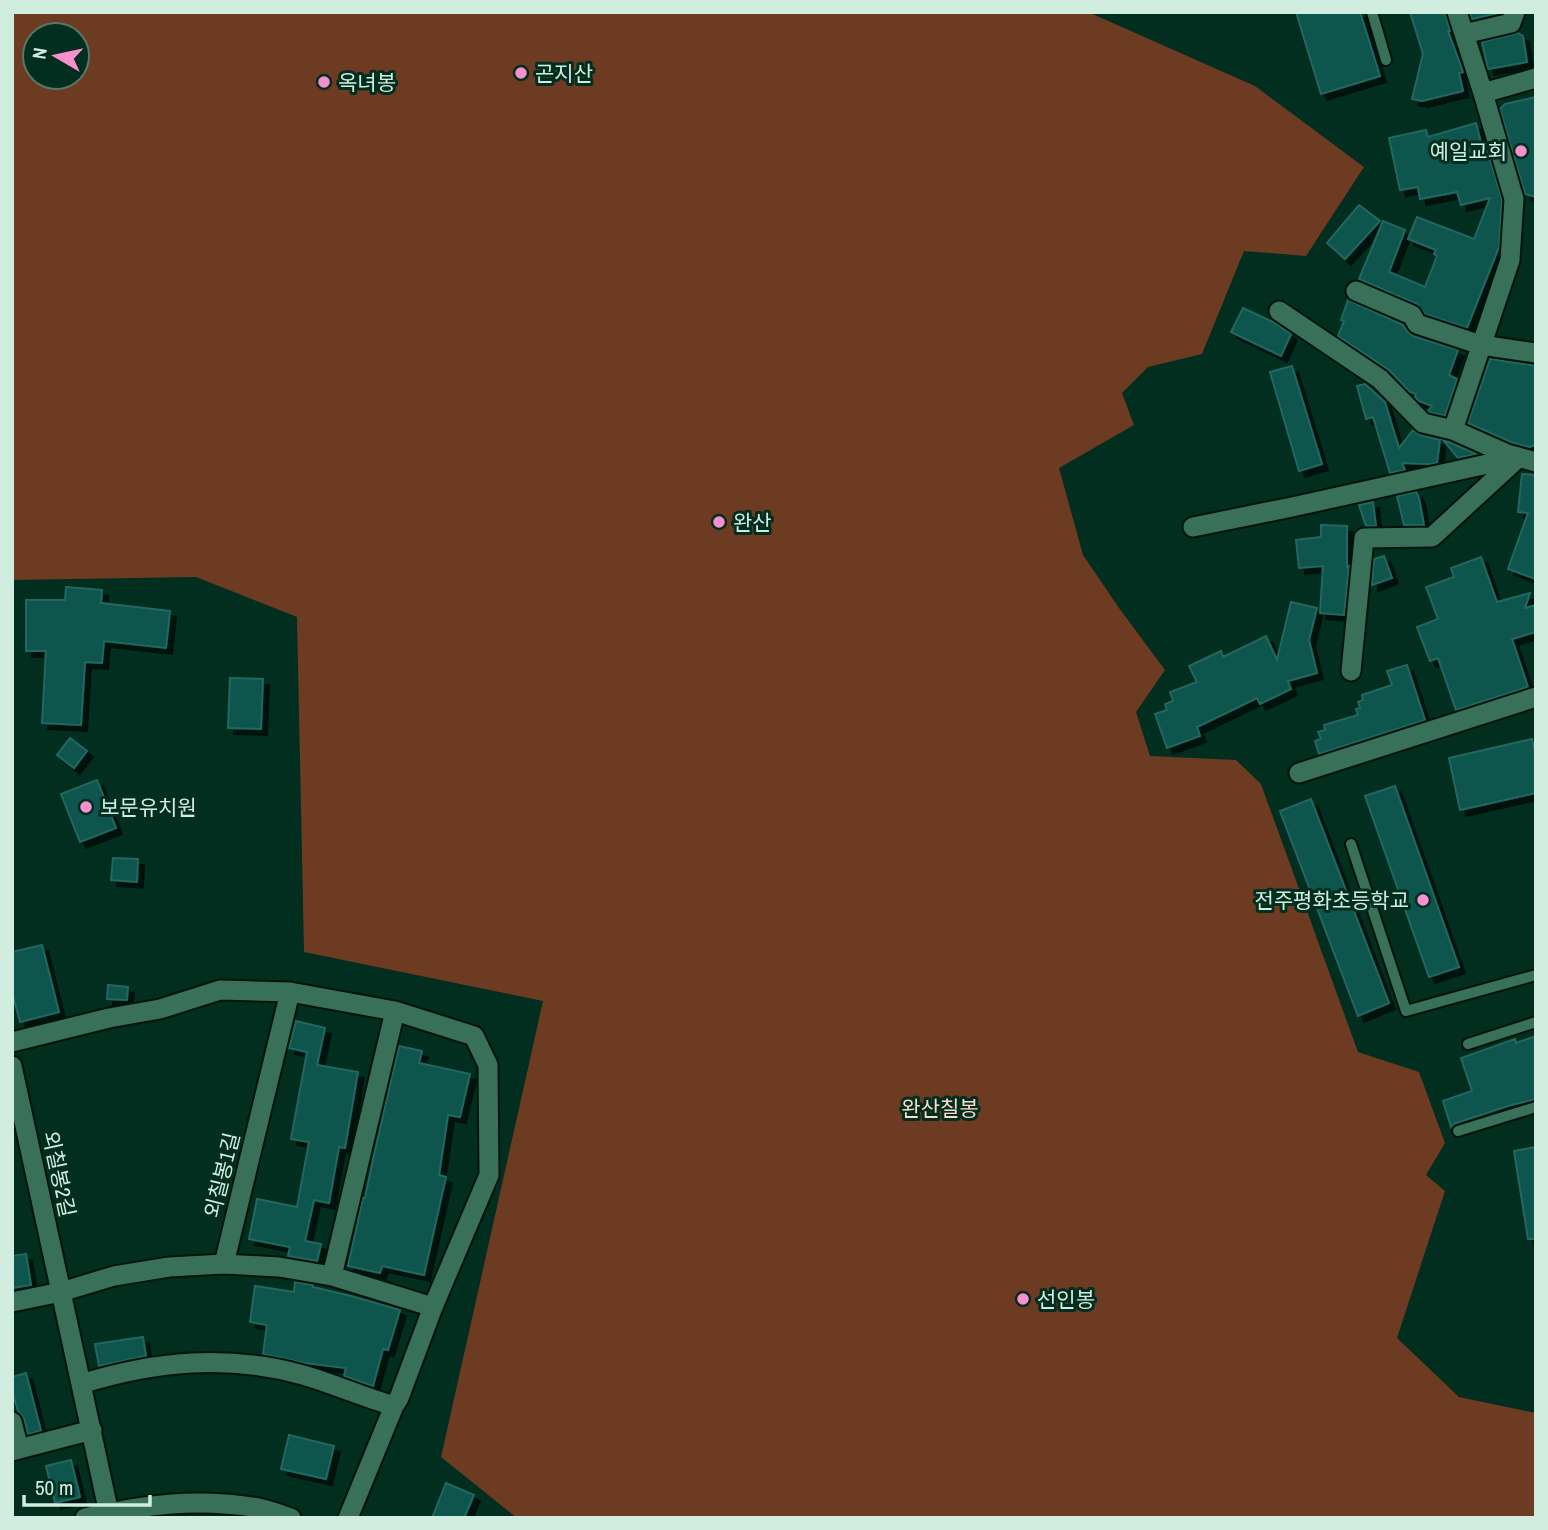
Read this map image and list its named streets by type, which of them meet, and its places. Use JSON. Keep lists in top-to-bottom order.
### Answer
{
  "streets": {
    "street": ["외칠봉2길", "외칠봉1길"]
  },
  "parks": ["완산칠봉"],
  "places": [
    "곤지산",
    "옥녀봉",
    "예일교회",
    "완산",
    "보문유치원",
    "전주평화초등학교",
    "선인봉"
  ],
  "scale_bar": "50 m",
  "north": "left"
}
